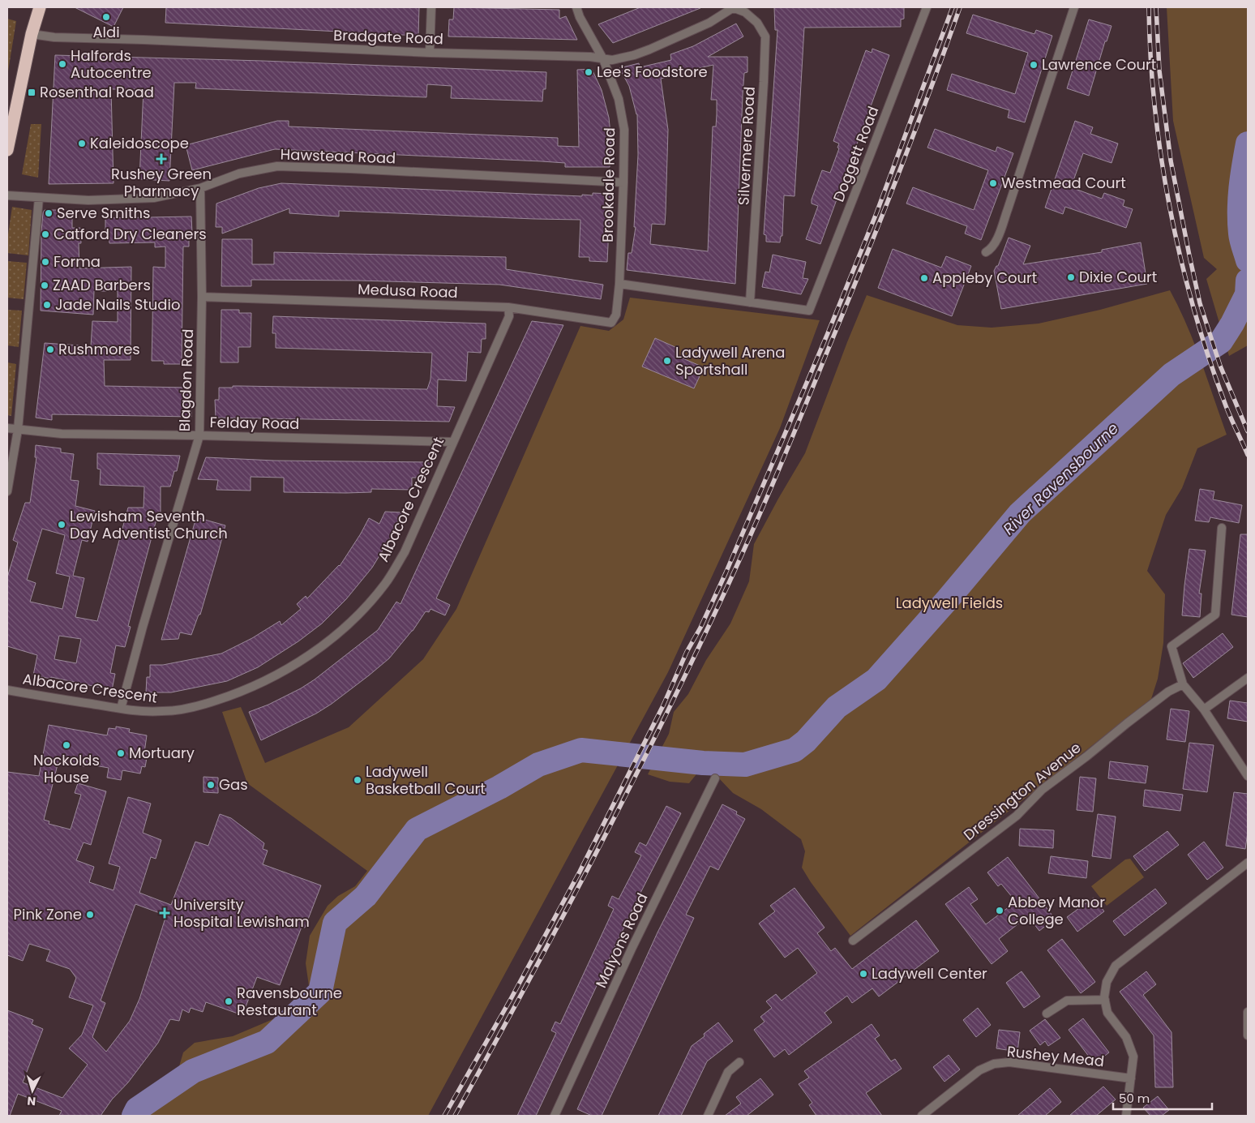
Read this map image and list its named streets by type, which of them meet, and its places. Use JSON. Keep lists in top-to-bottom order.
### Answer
{
  "streets": {
    "street": [
      "Bradgate Road",
      "Silvermere Road",
      "Doggett Road",
      "Hawstead Road",
      "Brookdale Road",
      "Medusa Road",
      "Blagdon Road",
      "Felday Road",
      "Albacore Crescent",
      "Dressington Avenue",
      "Malyons Road",
      "Rushey Mead"
    ]
  },
  "crossings": [
    ["Bradgate Road", "Silvermere Road"],
    ["Bradgate Road", "Brookdale Road"],
    ["Silvermere Road", "Doggett Road"],
    ["Hawstead Road", "Brookdale Road"],
    ["Hawstead Road", "Blagdon Road"],
    ["Brookdale Road", "Medusa Road"],
    ["Medusa Road", "Blagdon Road"],
    ["Medusa Road", "Albacore Crescent"],
    ["Blagdon Road", "Felday Road"],
    ["Blagdon Road", "Albacore Crescent"],
    ["Felday Road", "Albacore Crescent"]
  ],
  "water": ["River Ravensbourne"],
  "parks": ["Ladywell Fields"],
  "places": {
    "other": [
      "Aldi",
      "Halfords Autocentre",
      "Lawrence Court",
      "Lee's Foodstore",
      "Kaleidoscope",
      "Westmead Court",
      "Serve Smiths",
      "Catford Dry Cleaners",
      "Forma",
      "Dixie Court",
      "Appleby Court",
      "ZAAD Barbers",
      "Jade Nails Studio",
      "Rushmores",
      "Ladywell Arena Sportshall",
      "Lewisham Seventh Day Adventist Church",
      "Nockolds House",
      "Mortuary",
      "Ladywell Basketball Court",
      "Gas",
      "Abbey Manor College",
      "Pink Zone",
      "Ladywell Center",
      "Ravensbourne Restaurant"
    ],
    "transit": ["Rosenthal Road"],
    "health": ["Rushey Green Pharmacy", "University Hospital Lewisham"]
  },
  "scale_bar": "50 m",
  "north": "bottom"
}
